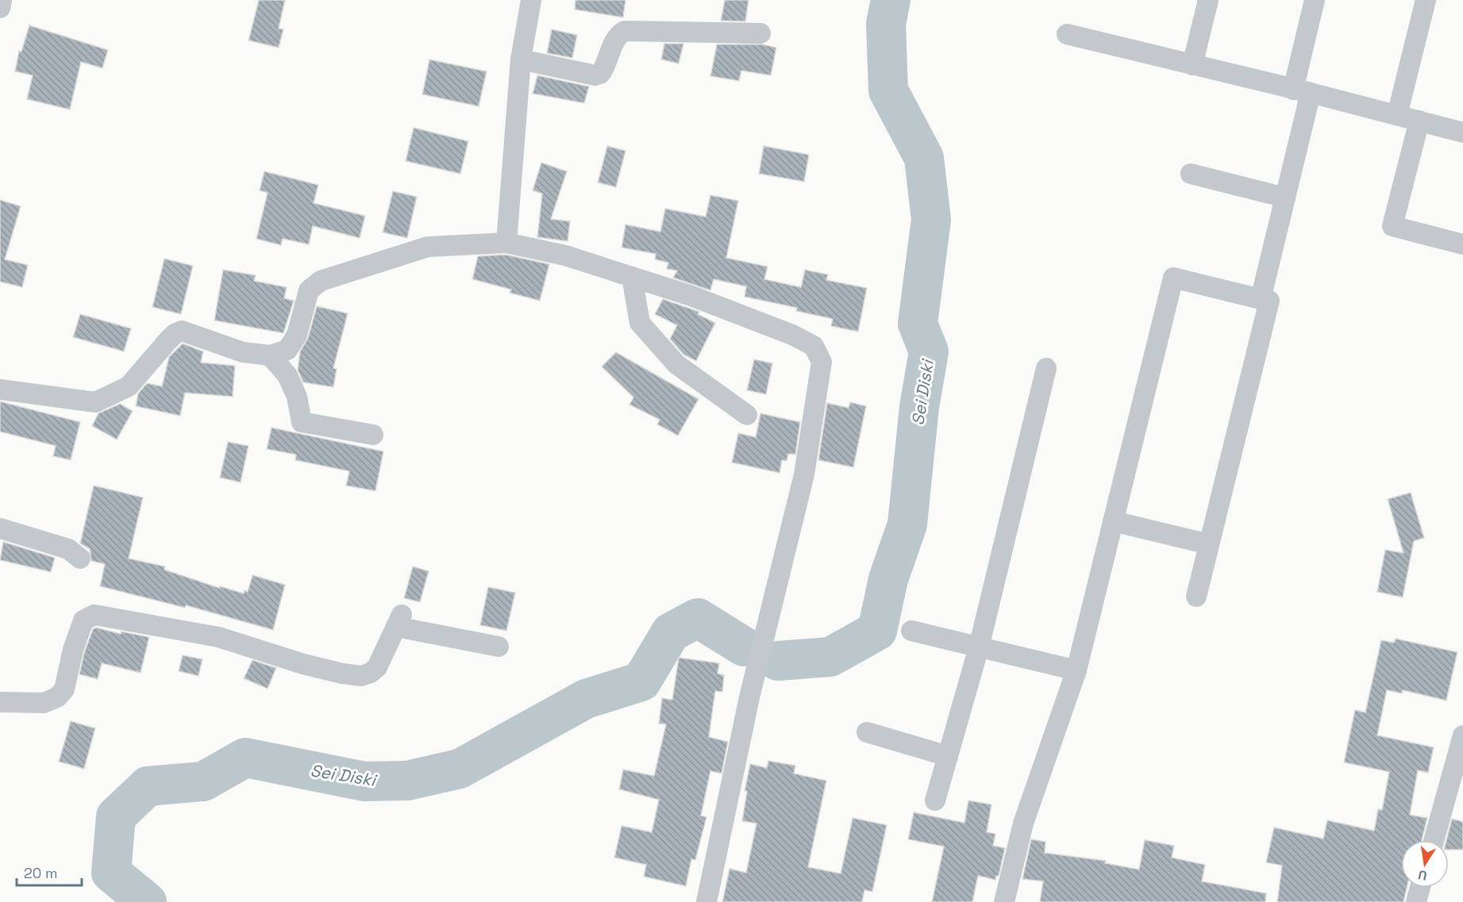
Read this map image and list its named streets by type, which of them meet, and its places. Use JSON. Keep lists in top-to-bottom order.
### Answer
{
  "water": ["Sei Diski"],
  "scale_bar": "20 m",
  "north": "bottom"
}
